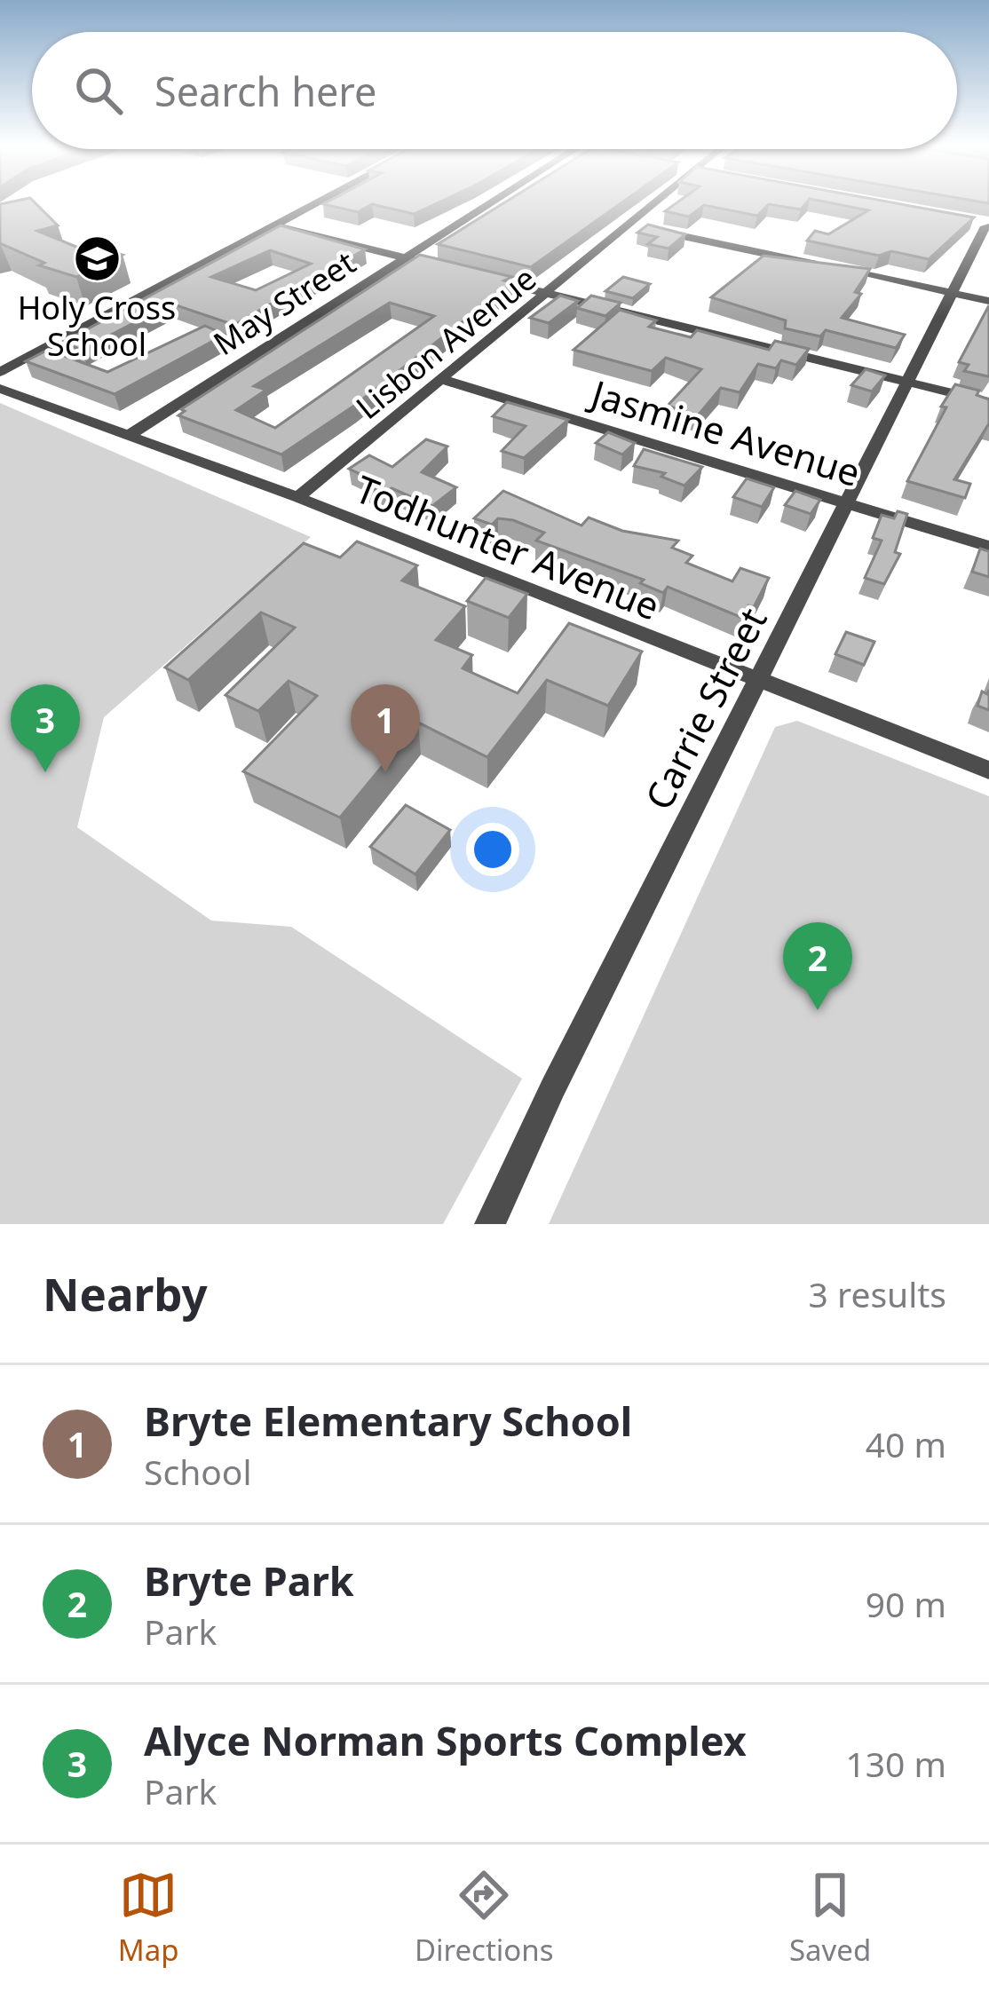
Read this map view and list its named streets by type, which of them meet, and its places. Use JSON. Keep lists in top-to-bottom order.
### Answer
{
  "streets": {
    "street": [
      "May Street",
      "Lisbon Avenue",
      "Jasmine Avenue",
      "Todhunter Avenue",
      "Carrie Street"
    ]
  },
  "crossings": [
    ["May Street", "Todhunter Avenue"],
    ["Lisbon Avenue", "Jasmine Avenue"],
    ["Lisbon Avenue", "Todhunter Avenue"],
    ["Jasmine Avenue", "Carrie Street"],
    ["Todhunter Avenue", "Carrie Street"]
  ],
  "places": {
    "school or university": ["Holy Cross School"]
  },
  "page": {
    "search": "Search here",
    "pins": ["1", "3", "2"],
    "heading": ["Nearby", "3 results"],
    "list": [
      {
        "mark": "1",
        "name": "Bryte Elementary School",
        "note": "School",
        "value": "40 m"
      },
      {
        "mark": "2",
        "name": "Bryte Park",
        "note": "Park",
        "value": "90 m"
      },
      {
        "mark": "3",
        "name": "Alyce Norman Sports Complex",
        "note": "Park",
        "value": "130 m"
      }
    ],
    "nav": ["Map", "Directions", "Saved"]
  }
}
